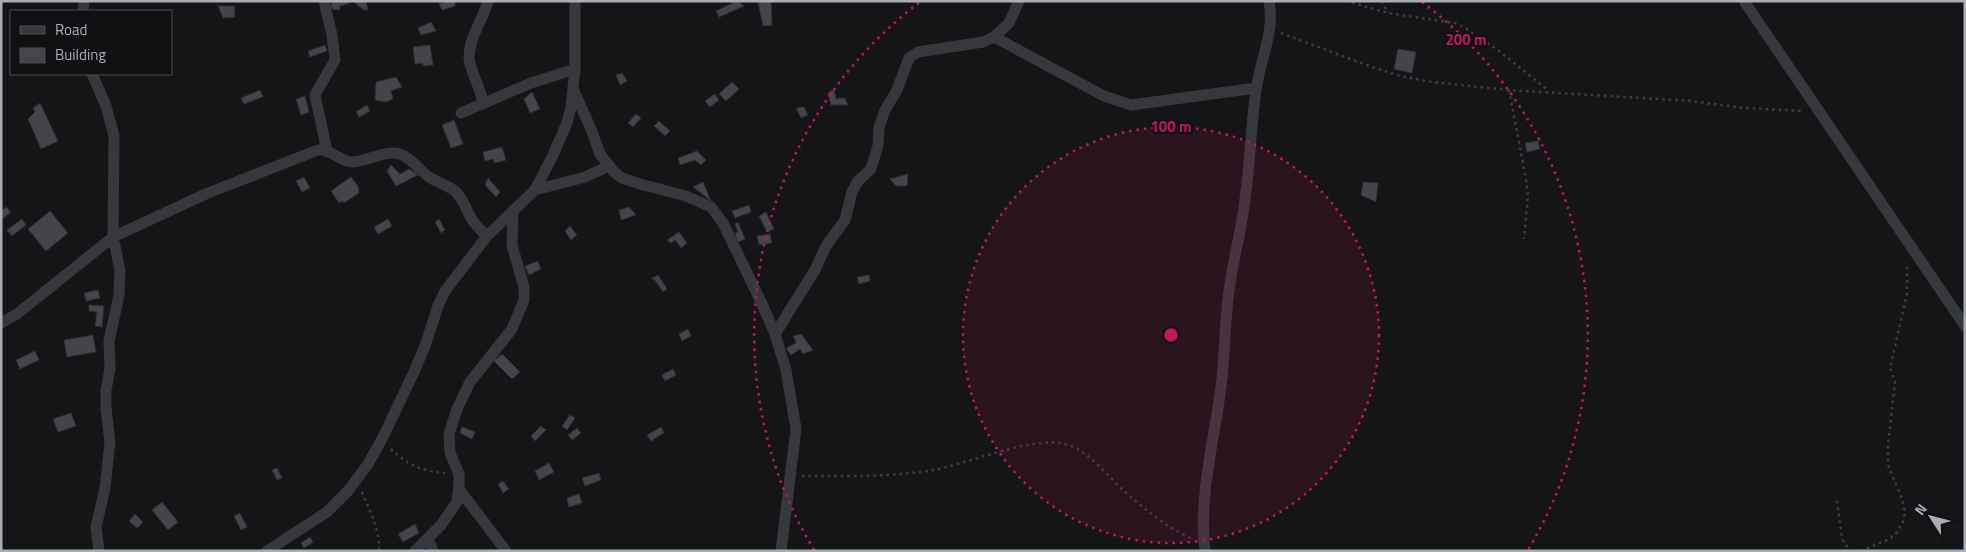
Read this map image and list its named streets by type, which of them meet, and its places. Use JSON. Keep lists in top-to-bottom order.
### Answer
{
  "legend": ["Road", "Building"],
  "north": "top left",
  "rings": ["200 m", "100 m"]
}
